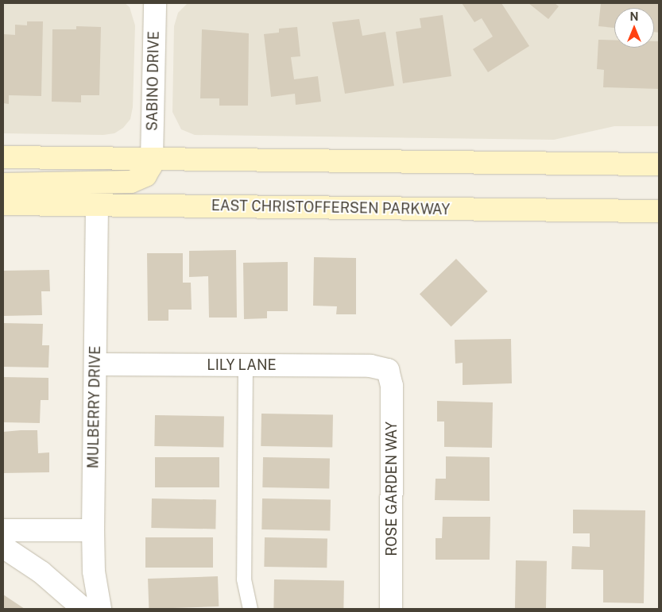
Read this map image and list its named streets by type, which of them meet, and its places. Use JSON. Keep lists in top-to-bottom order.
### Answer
{
  "streets": {
    "street": [
      "SABINO DRIVE",
      "EAST CHRISTOFFERSEN PARKWAY",
      "LILY LANE",
      "MULBERRY DRIVE",
      "ROSE GARDEN WAY"
    ]
  },
  "crossings": [
    ["EAST CHRISTOFFERSEN PARKWAY", "MULBERRY DRIVE"],
    ["LILY LANE", "MULBERRY DRIVE"],
    ["LILY LANE", "ROSE GARDEN WAY"]
  ],
  "north": "top"
}
